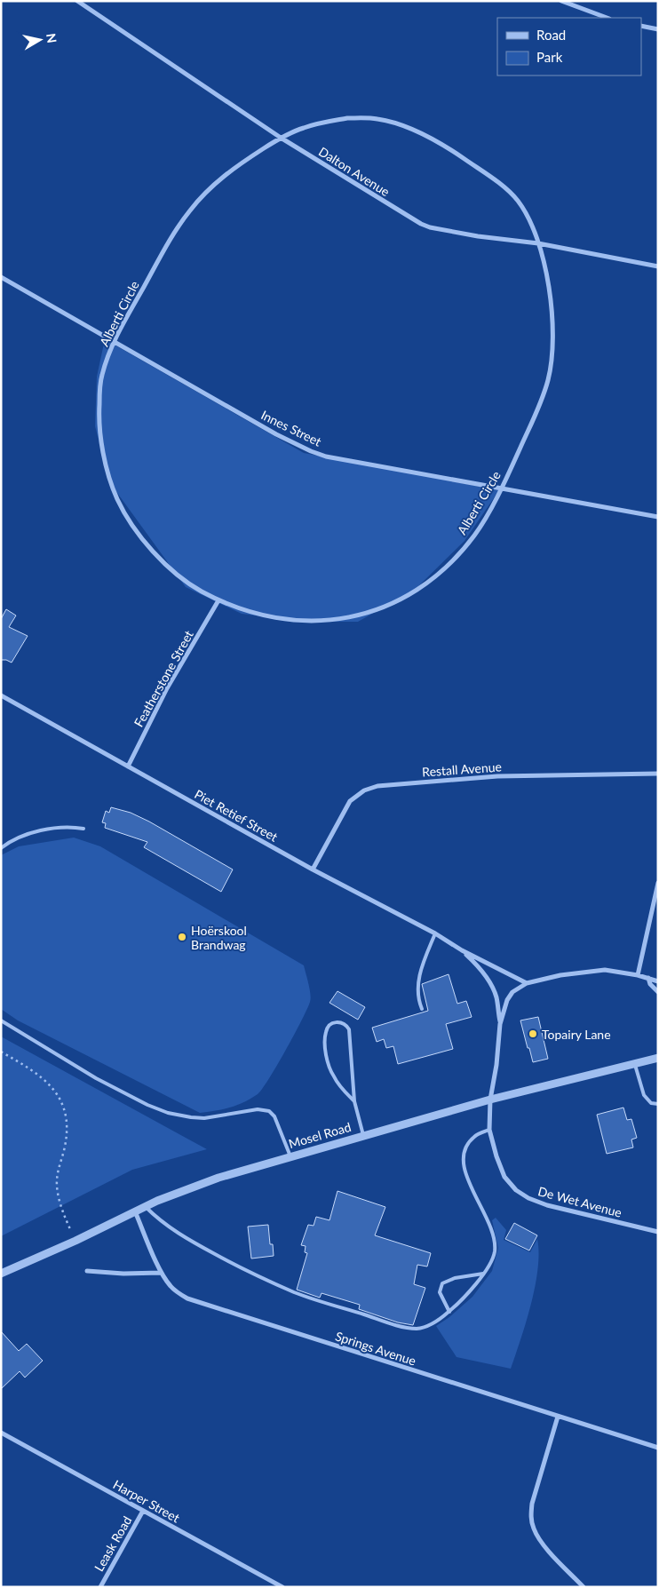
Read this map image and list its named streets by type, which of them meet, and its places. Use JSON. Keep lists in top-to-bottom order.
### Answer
{
  "streets": {
    "street": [
      "Dalton Avenue",
      "Alberti Circle",
      "Innes Street",
      "Featherstone Street",
      "Restall Avenue",
      "Piet Retief Street",
      "Mosel Road",
      "De Wet Avenue",
      "Springs Avenue",
      "Harper Street",
      "Leask Road"
    ]
  },
  "crossings": [
    ["Dalton Avenue", "Alberti Circle"],
    ["Alberti Circle", "Innes Street"],
    ["Alberti Circle", "Featherstone Street"],
    ["Featherstone Street", "Piet Retief Street"],
    ["Restall Avenue", "Piet Retief Street"],
    ["Piet Retief Street", "Mosel Road"],
    ["Piet Retief Street", "De Wet Avenue"],
    ["Mosel Road", "De Wet Avenue"],
    ["Mosel Road", "Springs Avenue"],
    ["Harper Street", "Leask Road"]
  ],
  "places": ["Hoërskool Brandwag", "Topairy Lane"],
  "legend": ["Road", "Park"],
  "north": "right"
}
